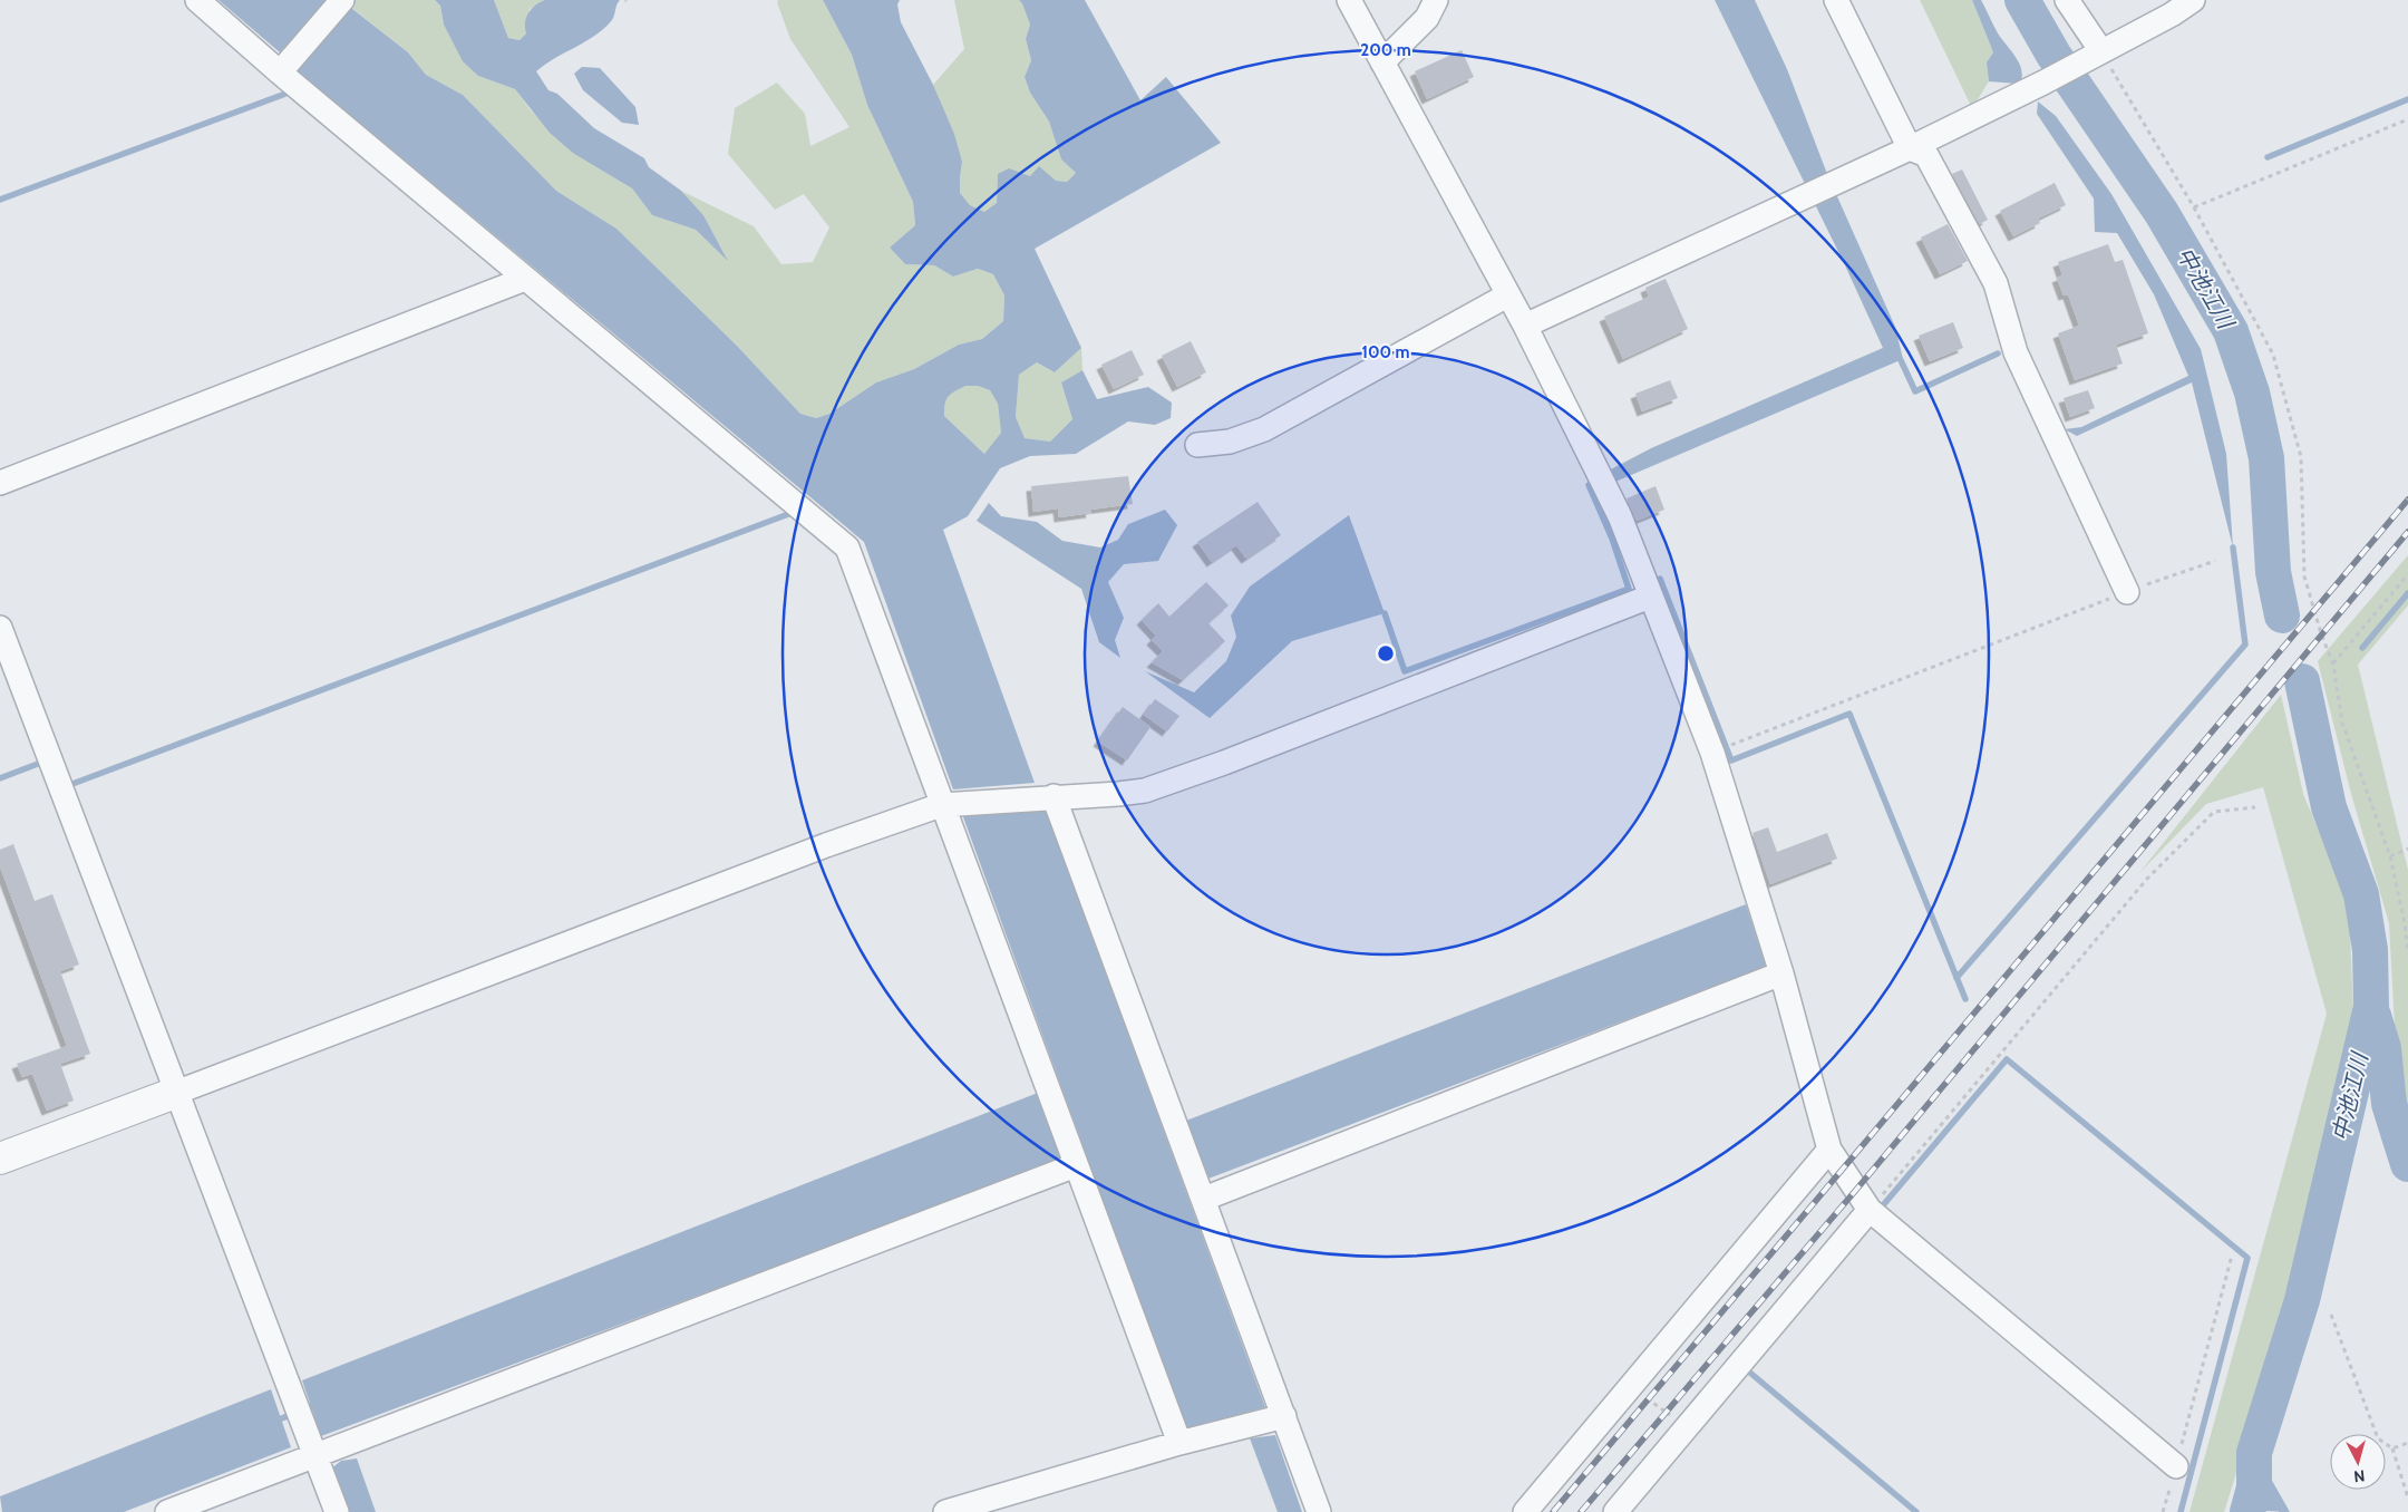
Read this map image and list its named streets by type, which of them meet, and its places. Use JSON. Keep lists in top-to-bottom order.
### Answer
{
  "water": ["中池江川"],
  "north": "bottom",
  "rings": ["200 m", "100 m"]
}
